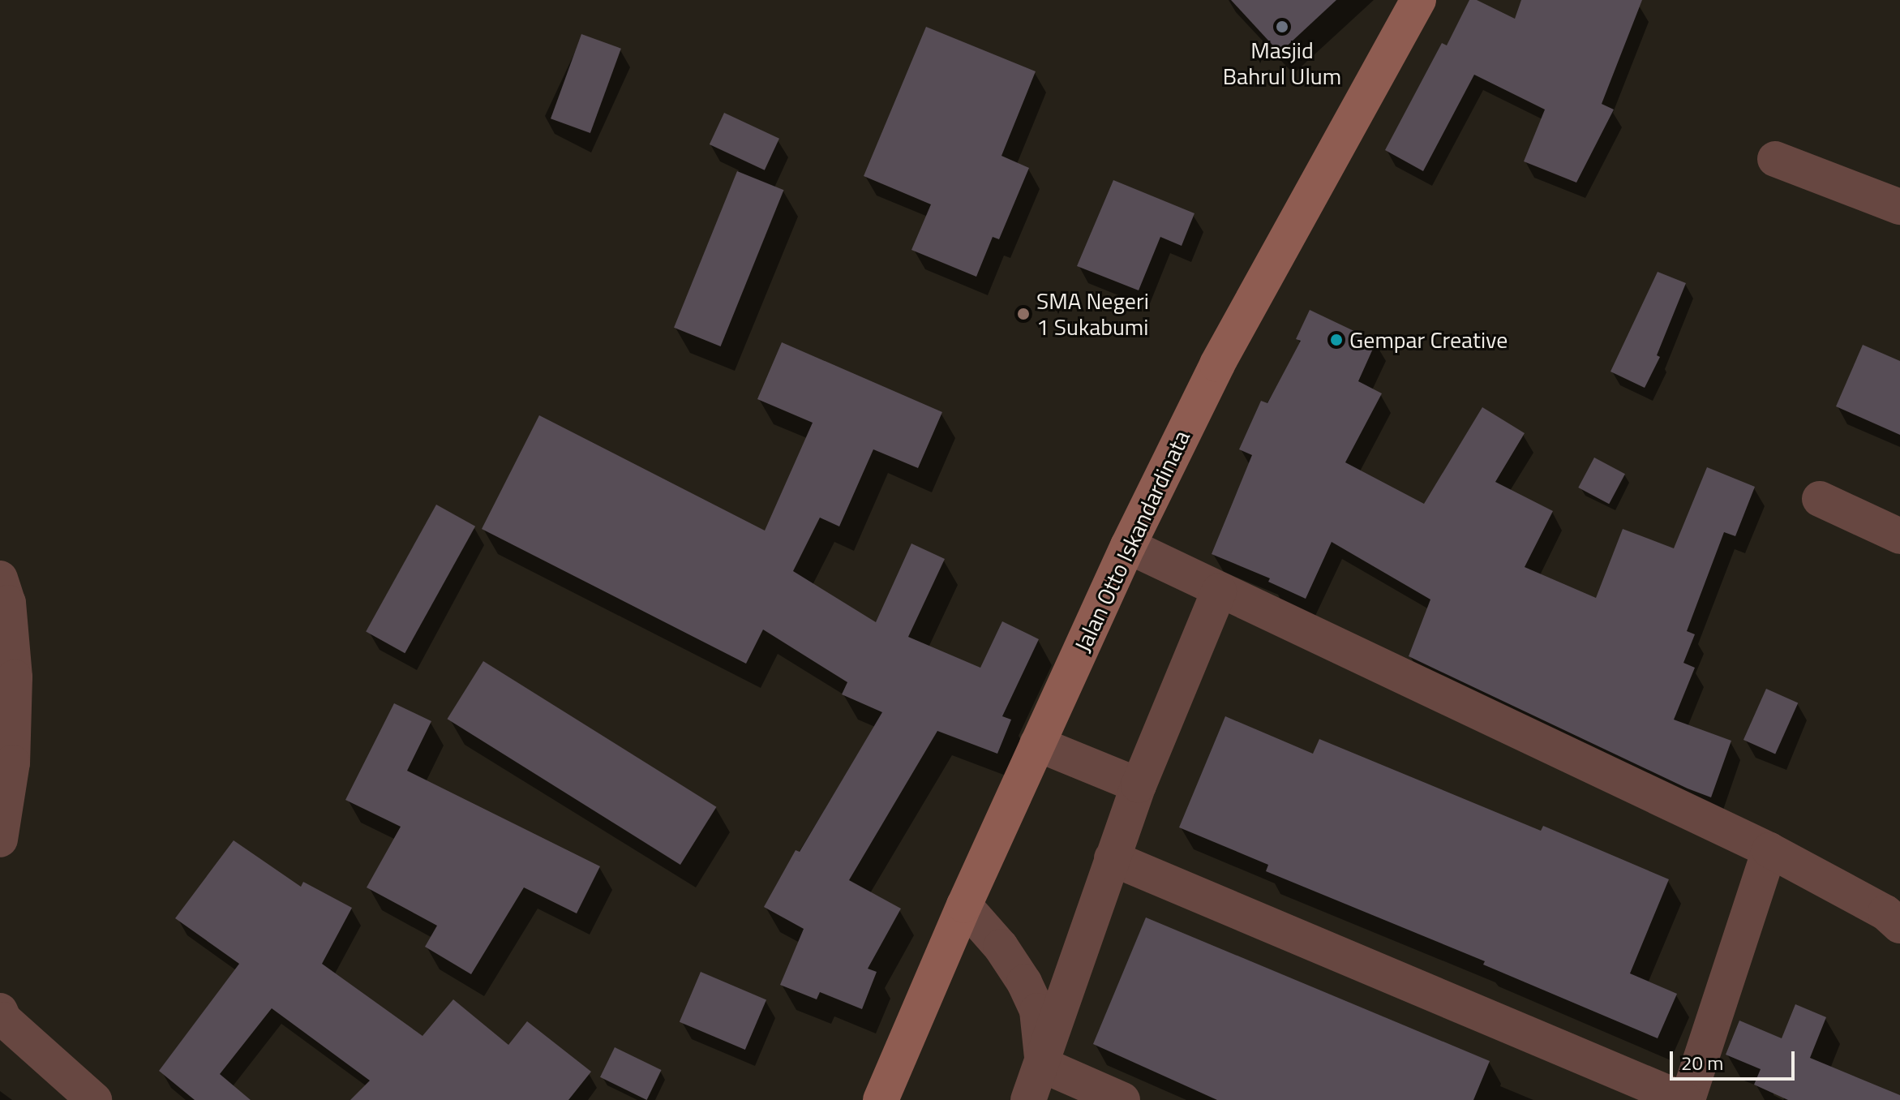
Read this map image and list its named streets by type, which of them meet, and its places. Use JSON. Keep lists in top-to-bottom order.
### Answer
{
  "streets": {
    "main road": ["Jalan Otto Iskandardinata"]
  },
  "places": ["Masjid Bahrul Ulum", "SMA Negeri 1 Sukabumi", "Gempar Creative"],
  "scale_bar": "20 m"
}
